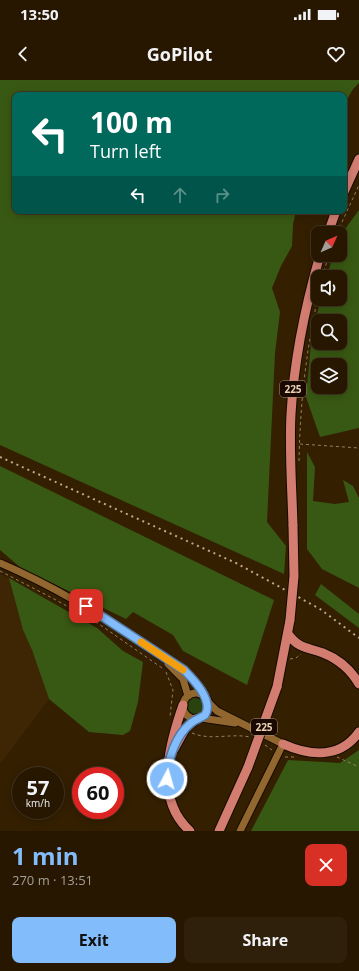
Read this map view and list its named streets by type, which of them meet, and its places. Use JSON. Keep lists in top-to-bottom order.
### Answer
{
  "streets": {
    "main road": ["225"]
  },
  "north": "top right",
  "page": {
    "status": "13:50",
    "header": "GoPilot",
    "turn": ["100 m", "Turn left"],
    "speed": "57 km/h",
    "limit": "60",
    "heading": ["1 min", "270 m · 13:51"],
    "buttons": ["Exit", "Share"]
  }
}
